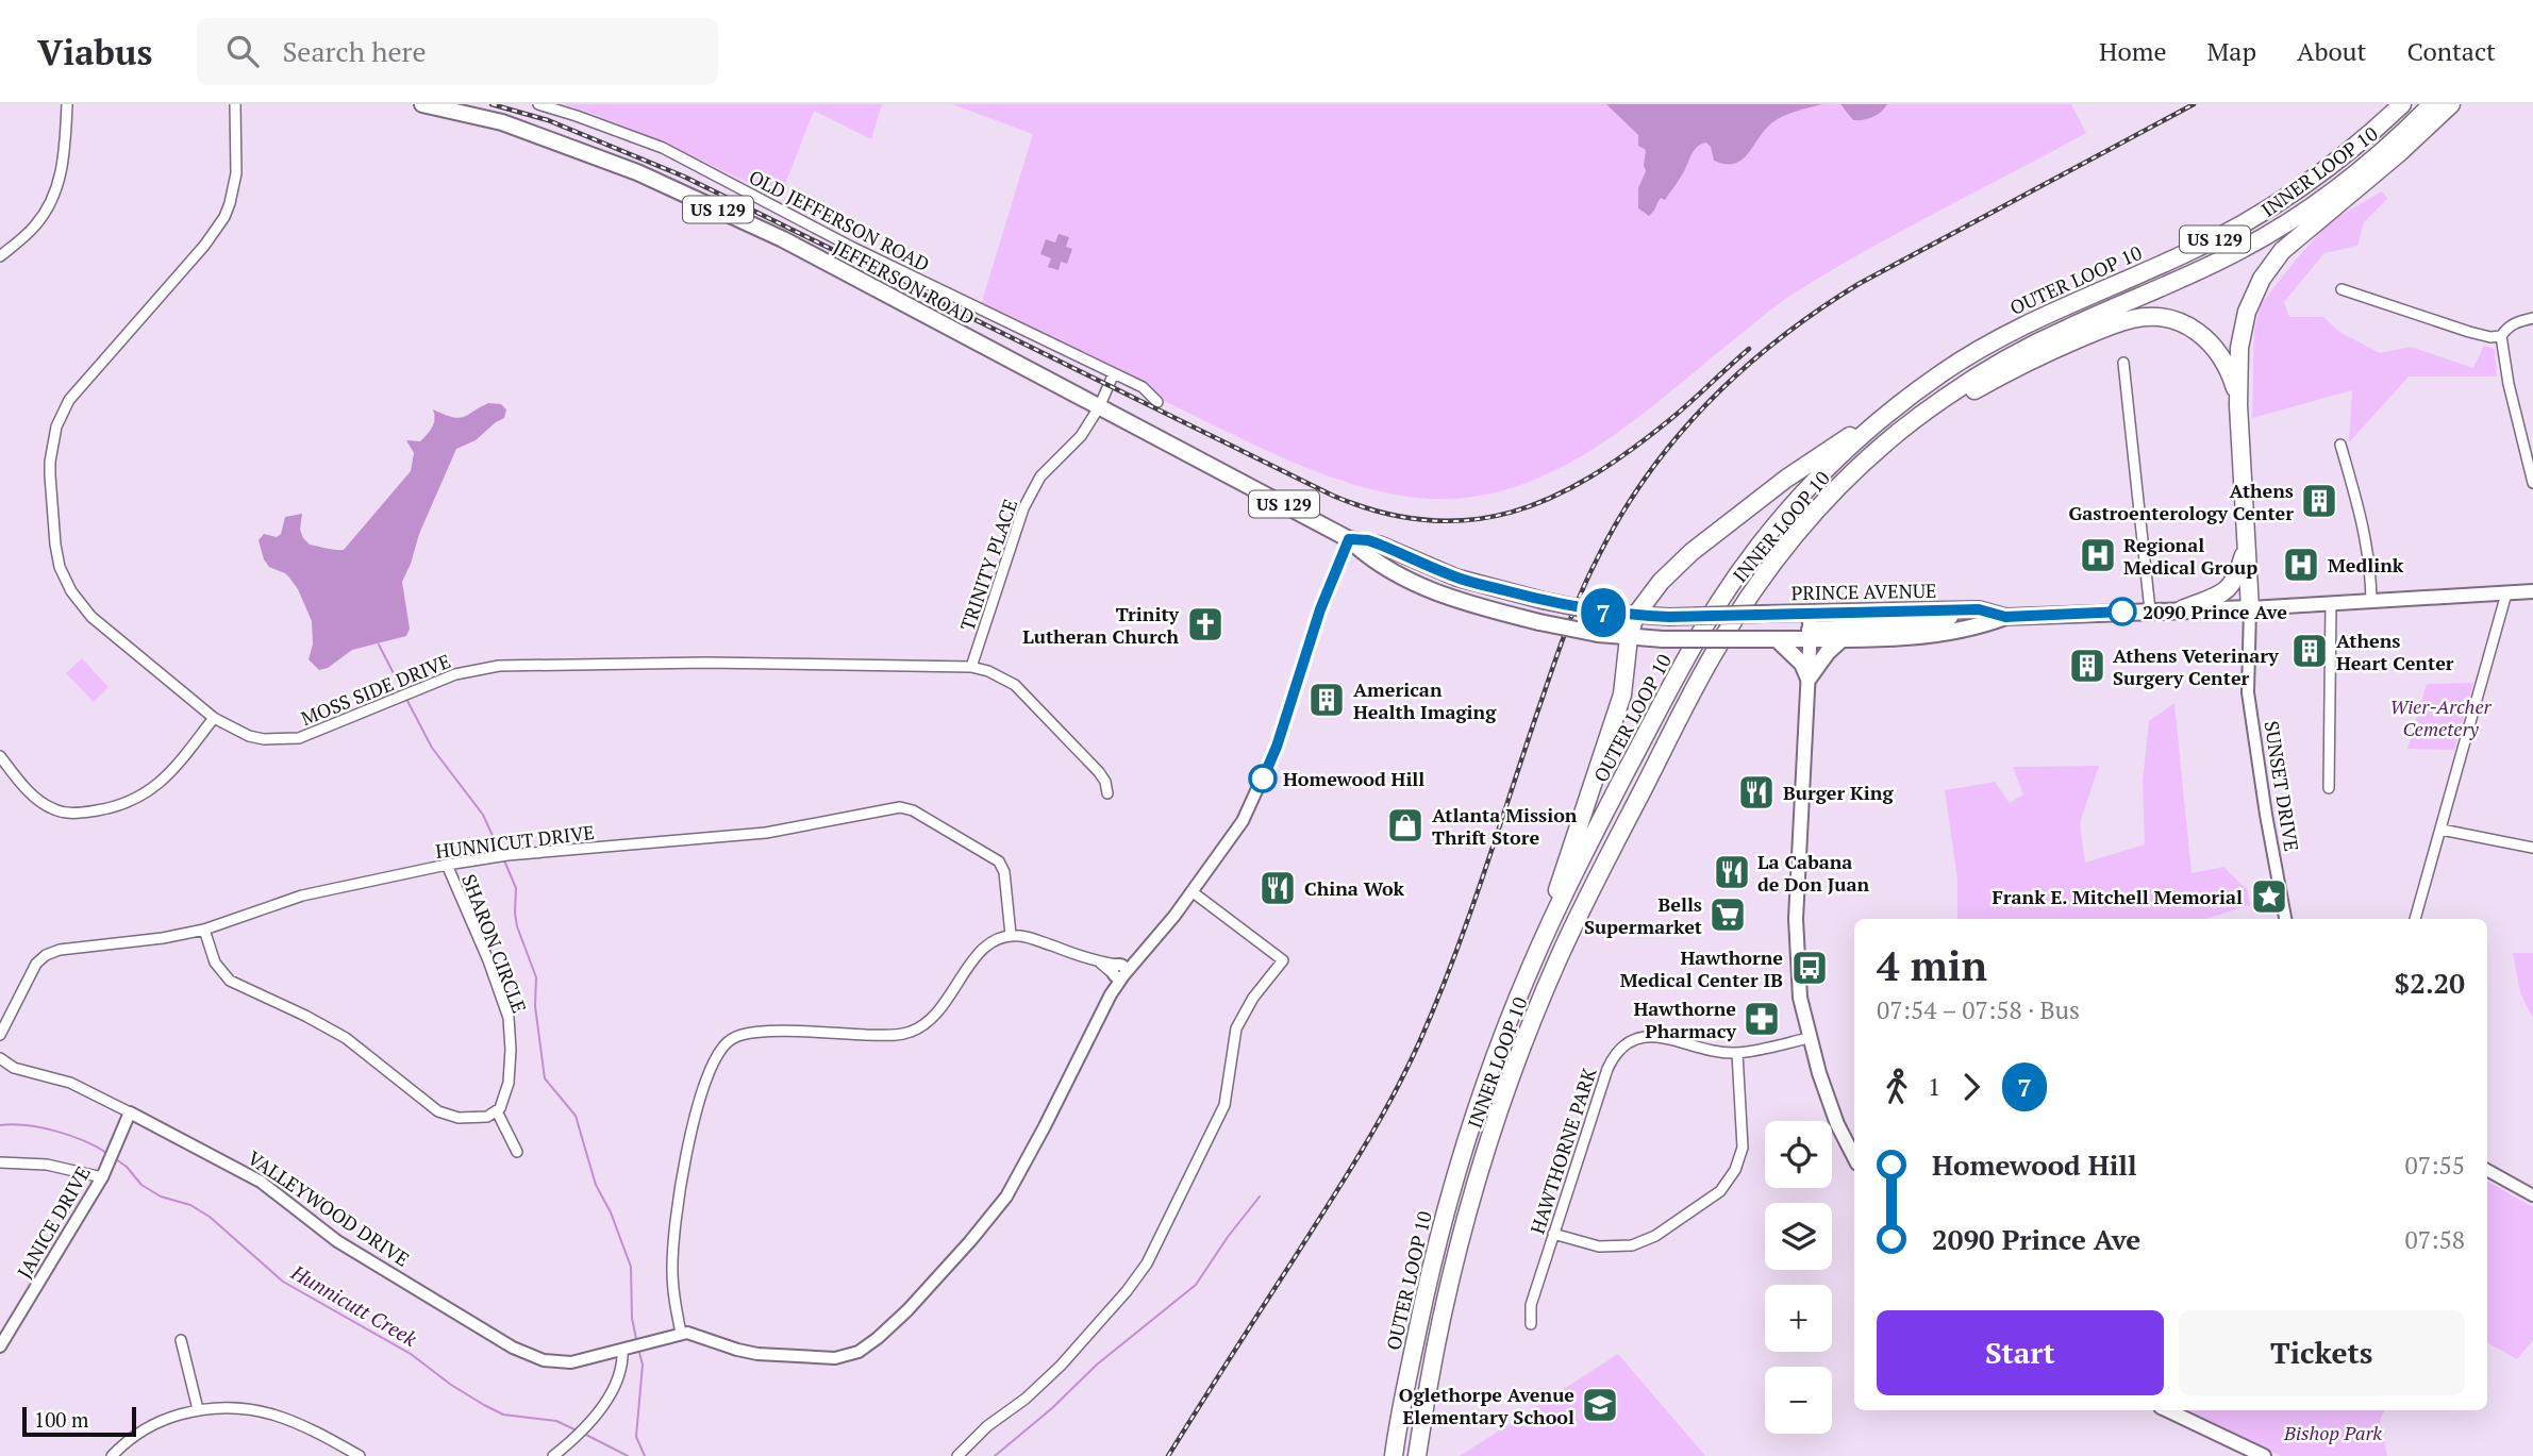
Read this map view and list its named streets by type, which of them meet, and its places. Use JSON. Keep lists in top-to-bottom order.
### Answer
{
  "streets": {
    "highway": [
      "INNER LOOP 10",
      "US 129",
      "OUTER LOOP 10",
      "JEFFERSON ROAD",
      "PRINCE AVENUE"
    ],
    "street": [
      "OLD JEFFERSON ROAD",
      "TRINITY PLACE",
      "MOSS SIDE DRIVE",
      "SUNSET DRIVE",
      "HUNNICUT DRIVE",
      "SHARON CIRCLE",
      "HAWTHORNE PARK",
      "VALLEYWOOD DRIVE",
      "JANICE DRIVE"
    ]
  },
  "crossings": [
    ["US 129", "OUTER LOOP 10"],
    ["US 129", "JEFFERSON ROAD"],
    ["US 129", "PRINCE AVENUE"],
    ["US 129", "SUNSET DRIVE"],
    ["OLD JEFFERSON ROAD", "TRINITY PLACE"],
    ["JEFFERSON ROAD", "TRINITY PLACE"],
    ["JEFFERSON ROAD", "PRINCE AVENUE"],
    ["TRINITY PLACE", "MOSS SIDE DRIVE"],
    ["PRINCE AVENUE", "SUNSET DRIVE"],
    ["HUNNICUT DRIVE", "SHARON CIRCLE"],
    ["VALLEYWOOD DRIVE", "JANICE DRIVE"]
  ],
  "water": ["Hunnicutt Creek"],
  "parks": ["Wier-Archer Cemetery", "Bishop Park"],
  "places": {
    "building": [
      "Athens Gastroenterology Center",
      "Athens Heart Center",
      "Athens Veterinary Surgery Center",
      "American Health Imaging"
    ],
    "hospital": ["Regional Medical Group", "Medlink"],
    "other": ["2090 Prince Ave", "Homewood Hill"],
    "church": ["Trinity Lutheran Church"],
    "restaurant": ["Burger King", "La Cabana de Don Juan", "China Wok"],
    "shop": ["Atlanta Mission Thrift Store"],
    "place": ["Frank E. Mitchell Memorial"],
    "supermarket": ["Bells Supermarket"],
    "bus stop": ["Hawthorne Medical Center IB"],
    "pharmacy": ["Hawthorne Pharmacy"],
    "school or university": ["Oglethorpe Avenue Elementary School"]
  },
  "lines": ["bus line 7"],
  "scale_bar": "100 m",
  "page": {
    "header": "Viabus",
    "search": "Search here",
    "nav": [
      "Home",
      "Map",
      "About",
      "Contact"
    ],
    "on_map": "7",
    "heading": ["4 min", "07:54 – 07:58 · Bus", "$2.20"],
    "legs": ["1", "7"],
    "map_buttons": ["+", "−"],
    "list": [
      {
        "name": "Homewood Hill",
        "value": "07:55"
      },
      {
        "name": "2090 Prince Ave",
        "value": "07:58"
      }
    ],
    "buttons": ["Start", "Tickets"],
    "scale": "100 m"
  }
}
